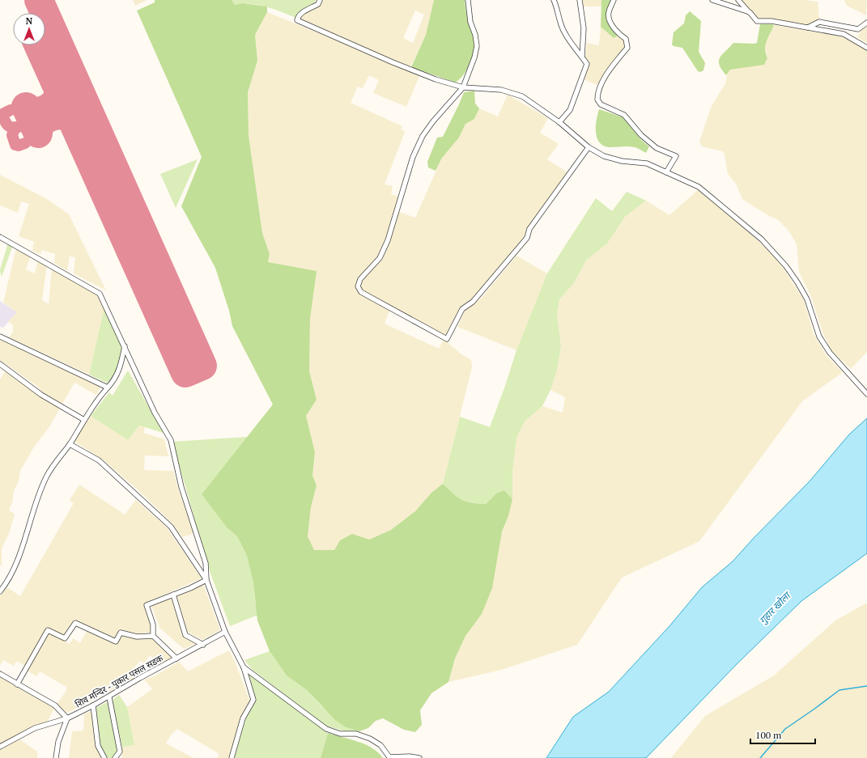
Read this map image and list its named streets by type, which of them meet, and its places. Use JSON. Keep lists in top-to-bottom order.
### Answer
{
  "streets": {
    "street": ["शिव मन्दिर - पुकार पसल सडक"]
  },
  "water": ["गुहार खोला"],
  "scale_bar": "100 m",
  "north": "top"
}
